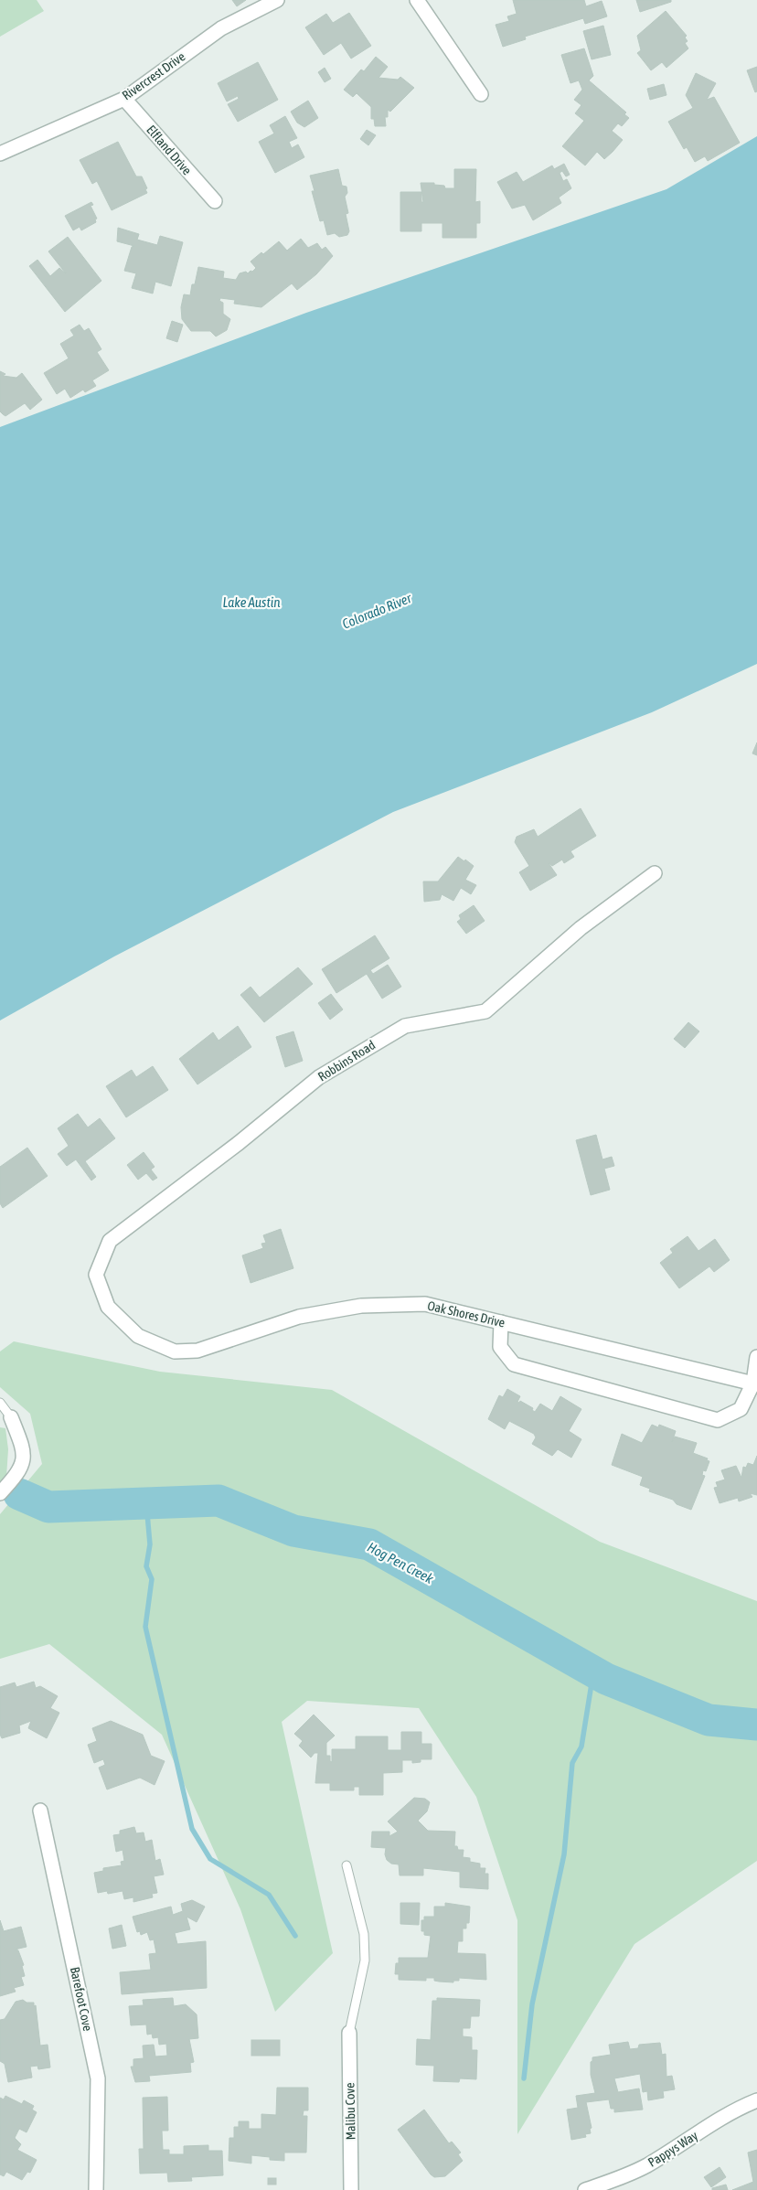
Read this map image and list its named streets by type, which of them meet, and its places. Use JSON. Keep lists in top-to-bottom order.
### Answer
{
  "streets": {
    "street": [
      "Rivercrest Drive",
      "Elfland Drive",
      "Robbins Road",
      "Oak Shores Drive",
      "Barefoot Cove",
      "Malibu Cove",
      "Pappys Way"
    ]
  },
  "crossings": [
    ["Rivercrest Drive", "Elfland Drive"],
    ["Robbins Road", "Oak Shores Drive"]
  ],
  "water": ["Lake Austin", "Colorado River", "Hog Pen Creek"]
}
